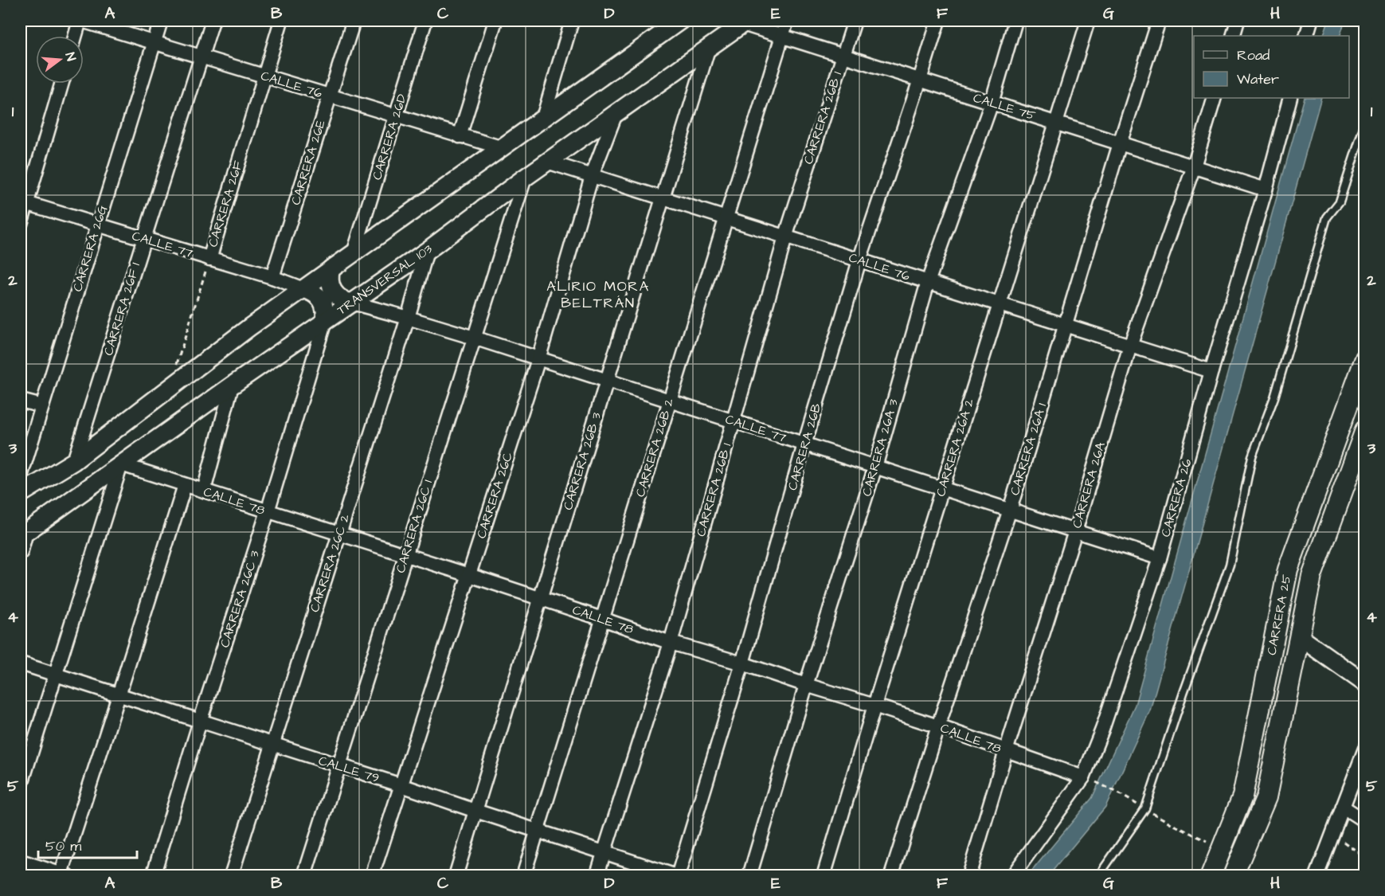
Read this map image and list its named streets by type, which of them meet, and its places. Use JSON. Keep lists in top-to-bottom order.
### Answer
{
  "streets": {
    "main road": ["CARRERA 25"],
    "street": [
      "CALLE 76",
      "CALLE 75",
      "CARRERA 26B 1",
      "CARRERA 26D",
      "CARRERA 26E",
      "CARRERA 26F",
      "CALLE 77",
      "CARRERA 26G",
      "TRANSVERSAL 103",
      "CARRERA 26F 1",
      "CARRERA 26B",
      "CARRERA 26B 2",
      "CARRERA 26A 3",
      "CARRERA 26A 2",
      "CARRERA 26A 1",
      "CARRERA 26B 3",
      "CARRERA 26A",
      "CARRERA 26C",
      "CARRERA 26",
      "CALLE 78",
      "CARRERA 26C 1",
      "CARRERA 26C 2",
      "CARRERA 26C 3",
      "CALLE 79"
    ]
  },
  "crossings": [
    ["CALLE 76", "CARRERA 26B 1"],
    ["CALLE 76", "CARRERA 26D"],
    ["CALLE 76", "CARRERA 26E"],
    ["CALLE 76", "CARRERA 26F"],
    ["CALLE 76", "CARRERA 26G"],
    ["CALLE 76", "TRANSVERSAL 103"],
    ["CALLE 76", "CARRERA 26F 1"],
    ["CALLE 76", "CARRERA 26B"],
    ["CALLE 76", "CARRERA 26B 2"],
    ["CALLE 76", "CARRERA 26A 3"],
    ["CALLE 76", "CARRERA 26A 2"],
    ["CALLE 76", "CARRERA 26A 1"],
    ["CALLE 76", "CARRERA 26B 3"],
    ["CALLE 76", "CARRERA 26A"],
    ["CALLE 76", "CARRERA 26C"],
    ["CALLE 76", "CARRERA 26"],
    ["CALLE 75", "CARRERA 26B 1"],
    ["CALLE 75", "TRANSVERSAL 103"],
    ["CALLE 75", "CARRERA 26B"],
    ["CALLE 75", "CARRERA 26B 2"],
    ["CALLE 75", "CARRERA 26A 3"],
    ["CALLE 75", "CARRERA 26A 2"],
    ["CALLE 75", "CARRERA 26A 1"],
    ["CALLE 75", "CARRERA 26A"],
    ["CALLE 75", "CARRERA 26"],
    ["CARRERA 26B 1", "CALLE 77"],
    ["CARRERA 26B 1", "CALLE 78"],
    ["CARRERA 26B 1", "CALLE 79"],
    ["CARRERA 26E", "CALLE 77"],
    ["CARRERA 26F", "CALLE 77"],
    ["CALLE 77", "CARRERA 26G"],
    ["CALLE 77", "TRANSVERSAL 103"],
    ["CALLE 77", "CARRERA 26F 1"],
    ["CALLE 77", "CARRERA 26B"],
    ["CALLE 77", "CARRERA 26B 2"],
    ["CALLE 77", "CARRERA 26A 3"],
    ["CALLE 77", "CARRERA 26A 2"],
    ["CALLE 77", "CARRERA 26A 1"],
    ["CALLE 77", "CARRERA 26B 3"],
    ["CALLE 77", "CARRERA 26A"],
    ["CALLE 77", "CARRERA 26C"],
    ["CALLE 77", "CARRERA 26"],
    ["CALLE 77", "CARRERA 26C 1"],
    ["CALLE 77", "CARRERA 26C 2"],
    ["TRANSVERSAL 103", "CARRERA 26B 3"],
    ["TRANSVERSAL 103", "CARRERA 26C"],
    ["TRANSVERSAL 103", "CALLE 78"],
    ["TRANSVERSAL 103", "CARRERA 26C 1"],
    ["TRANSVERSAL 103", "CARRERA 26C 2"],
    ["TRANSVERSAL 103", "CARRERA 26C 3"],
    ["CARRERA 26B", "CALLE 78"],
    ["CARRERA 26B", "CALLE 79"],
    ["CARRERA 26B 2", "CALLE 78"],
    ["CARRERA 26B 2", "CALLE 79"],
    ["CARRERA 26A 3", "CALLE 78"],
    ["CARRERA 26A 2", "CALLE 78"],
    ["CARRERA 26A 1", "CALLE 78"],
    ["CARRERA 26B 3", "CALLE 78"],
    ["CARRERA 26B 3", "CALLE 79"],
    ["CARRERA 26A", "CALLE 78"],
    ["CARRERA 26C", "CALLE 78"],
    ["CARRERA 26C", "CALLE 79"],
    ["CARRERA 26", "CALLE 78"],
    ["CALLE 78", "CARRERA 26C 1"],
    ["CALLE 78", "CARRERA 26C 2"],
    ["CALLE 78", "CARRERA 26C 3"],
    ["CARRERA 26C 1", "CALLE 79"],
    ["CARRERA 26C 2", "CALLE 79"],
    ["CARRERA 26C 3", "CALLE 79"]
  ],
  "districts": ["ALIRIO MORA BELTRÁN"],
  "legend": ["Road", "Water"],
  "scale_bar": "50 m",
  "north": "right",
  "grid": {
    "columns": [
      "A",
      "B",
      "C",
      "D",
      "E",
      "F",
      "G",
      "H"
    ],
    "rows": [
      "1",
      "2",
      "3",
      "4",
      "5"
    ]
  }
}
